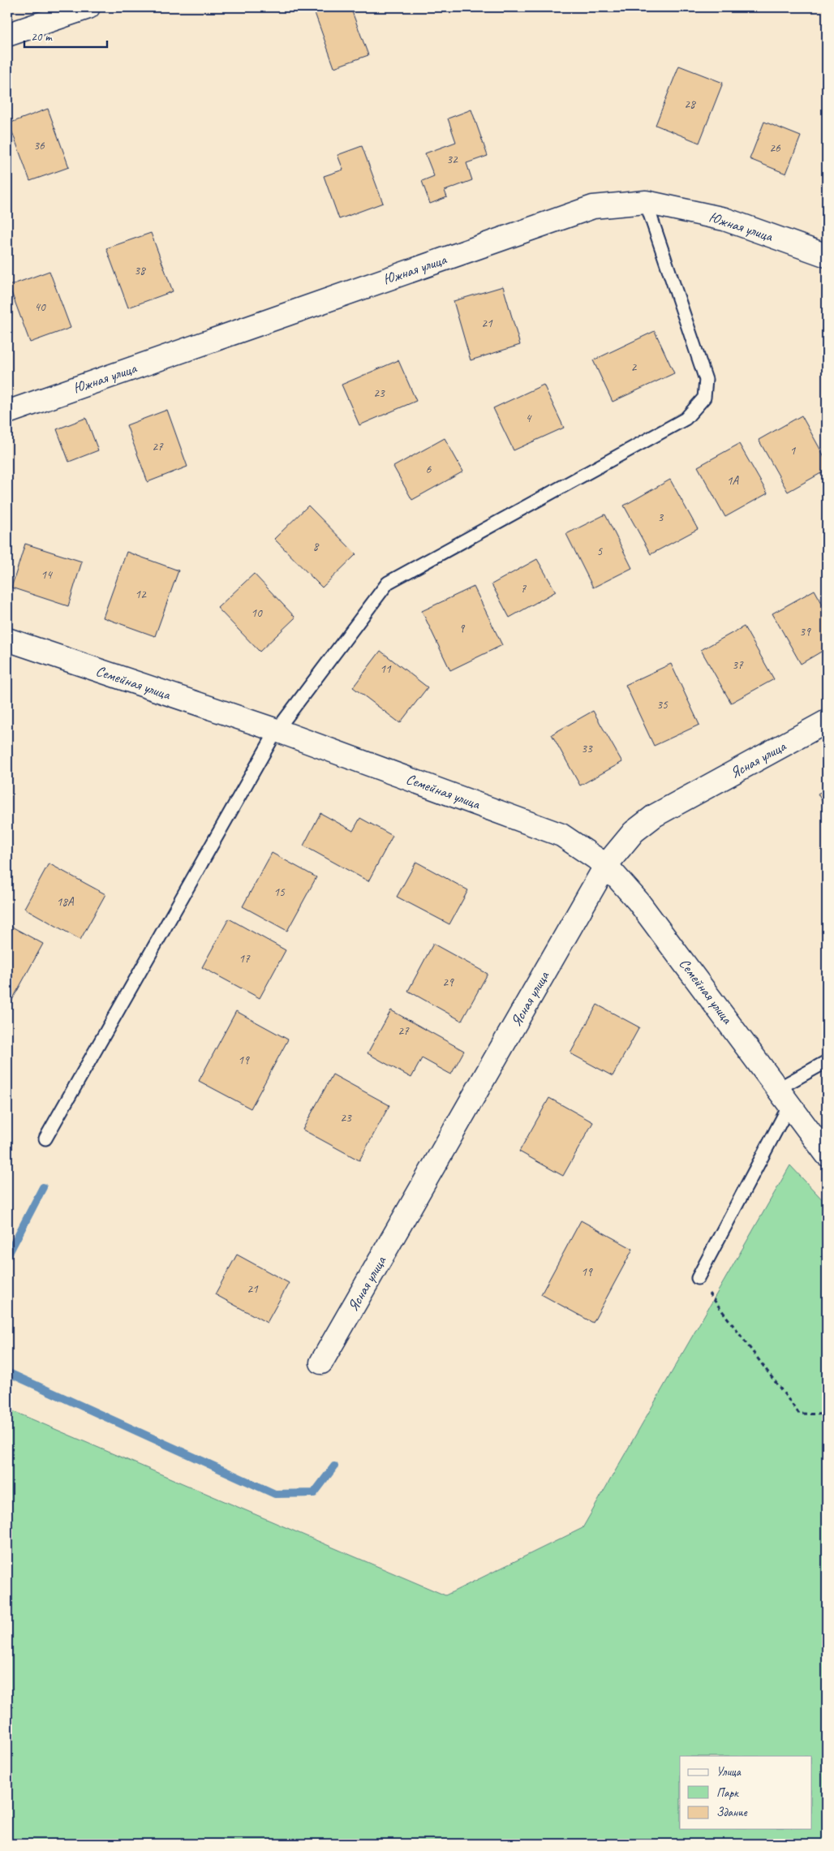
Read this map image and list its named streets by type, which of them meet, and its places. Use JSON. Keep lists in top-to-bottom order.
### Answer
{
  "streets": {
    "street": ["Южная улица", "Семейная улица", "Ясная улица"]
  },
  "crossings": [
    ["Семейная улица", "Ясная улица"]
  ],
  "house_numbers": [
    "28",
    "36",
    "26",
    "32",
    "38",
    "40",
    "21",
    "2",
    "23",
    "4",
    "27",
    "1",
    "6",
    "1А",
    "3",
    "8",
    "5",
    "14",
    "7",
    "12",
    "10",
    "9",
    "39",
    "37",
    "11",
    "35",
    "33",
    "15",
    "18А",
    "17",
    "29",
    "27",
    "19",
    "23",
    "19",
    "21"
  ],
  "legend": ["Улица", "Парк", "Здание"],
  "scale_bar": "20 m"
}
